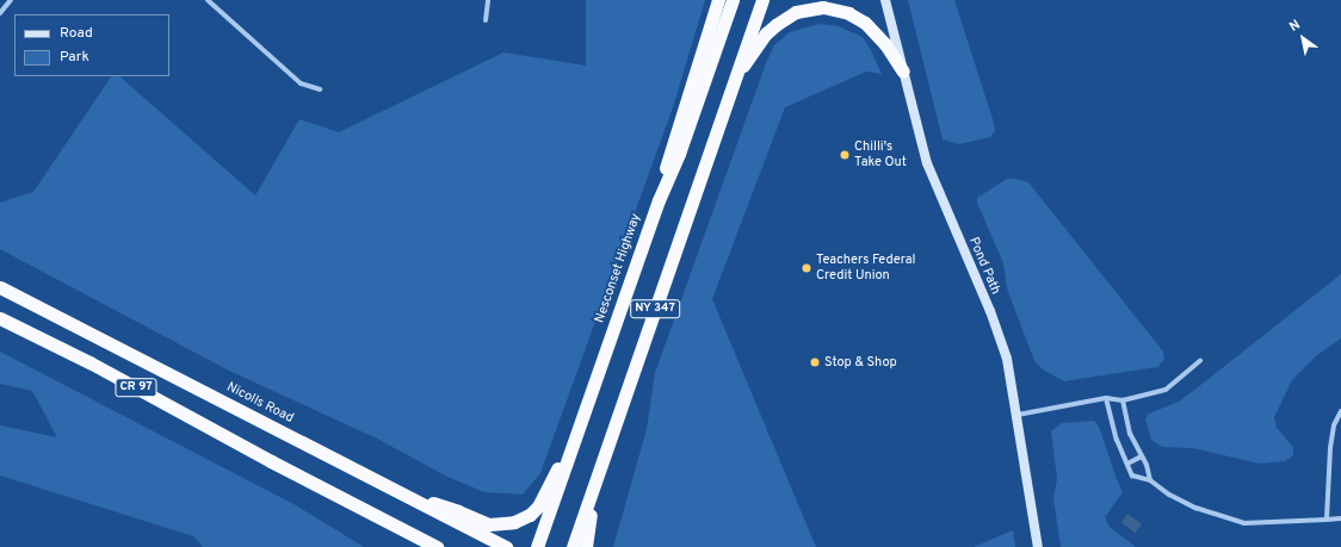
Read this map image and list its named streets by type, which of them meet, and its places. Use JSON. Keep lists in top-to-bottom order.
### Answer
{
  "streets": {
    "highway": [
      "Nesconset Highway",
      "NY 347",
      "CR 97",
      "Nicolls Road"
    ],
    "main road": ["Pond Path"]
  },
  "places": ["Chilli's Take Out", "Teachers Federal Credit Union", "Stop & Shop"],
  "legend": ["Road", "Park"],
  "north": "top left"
}
